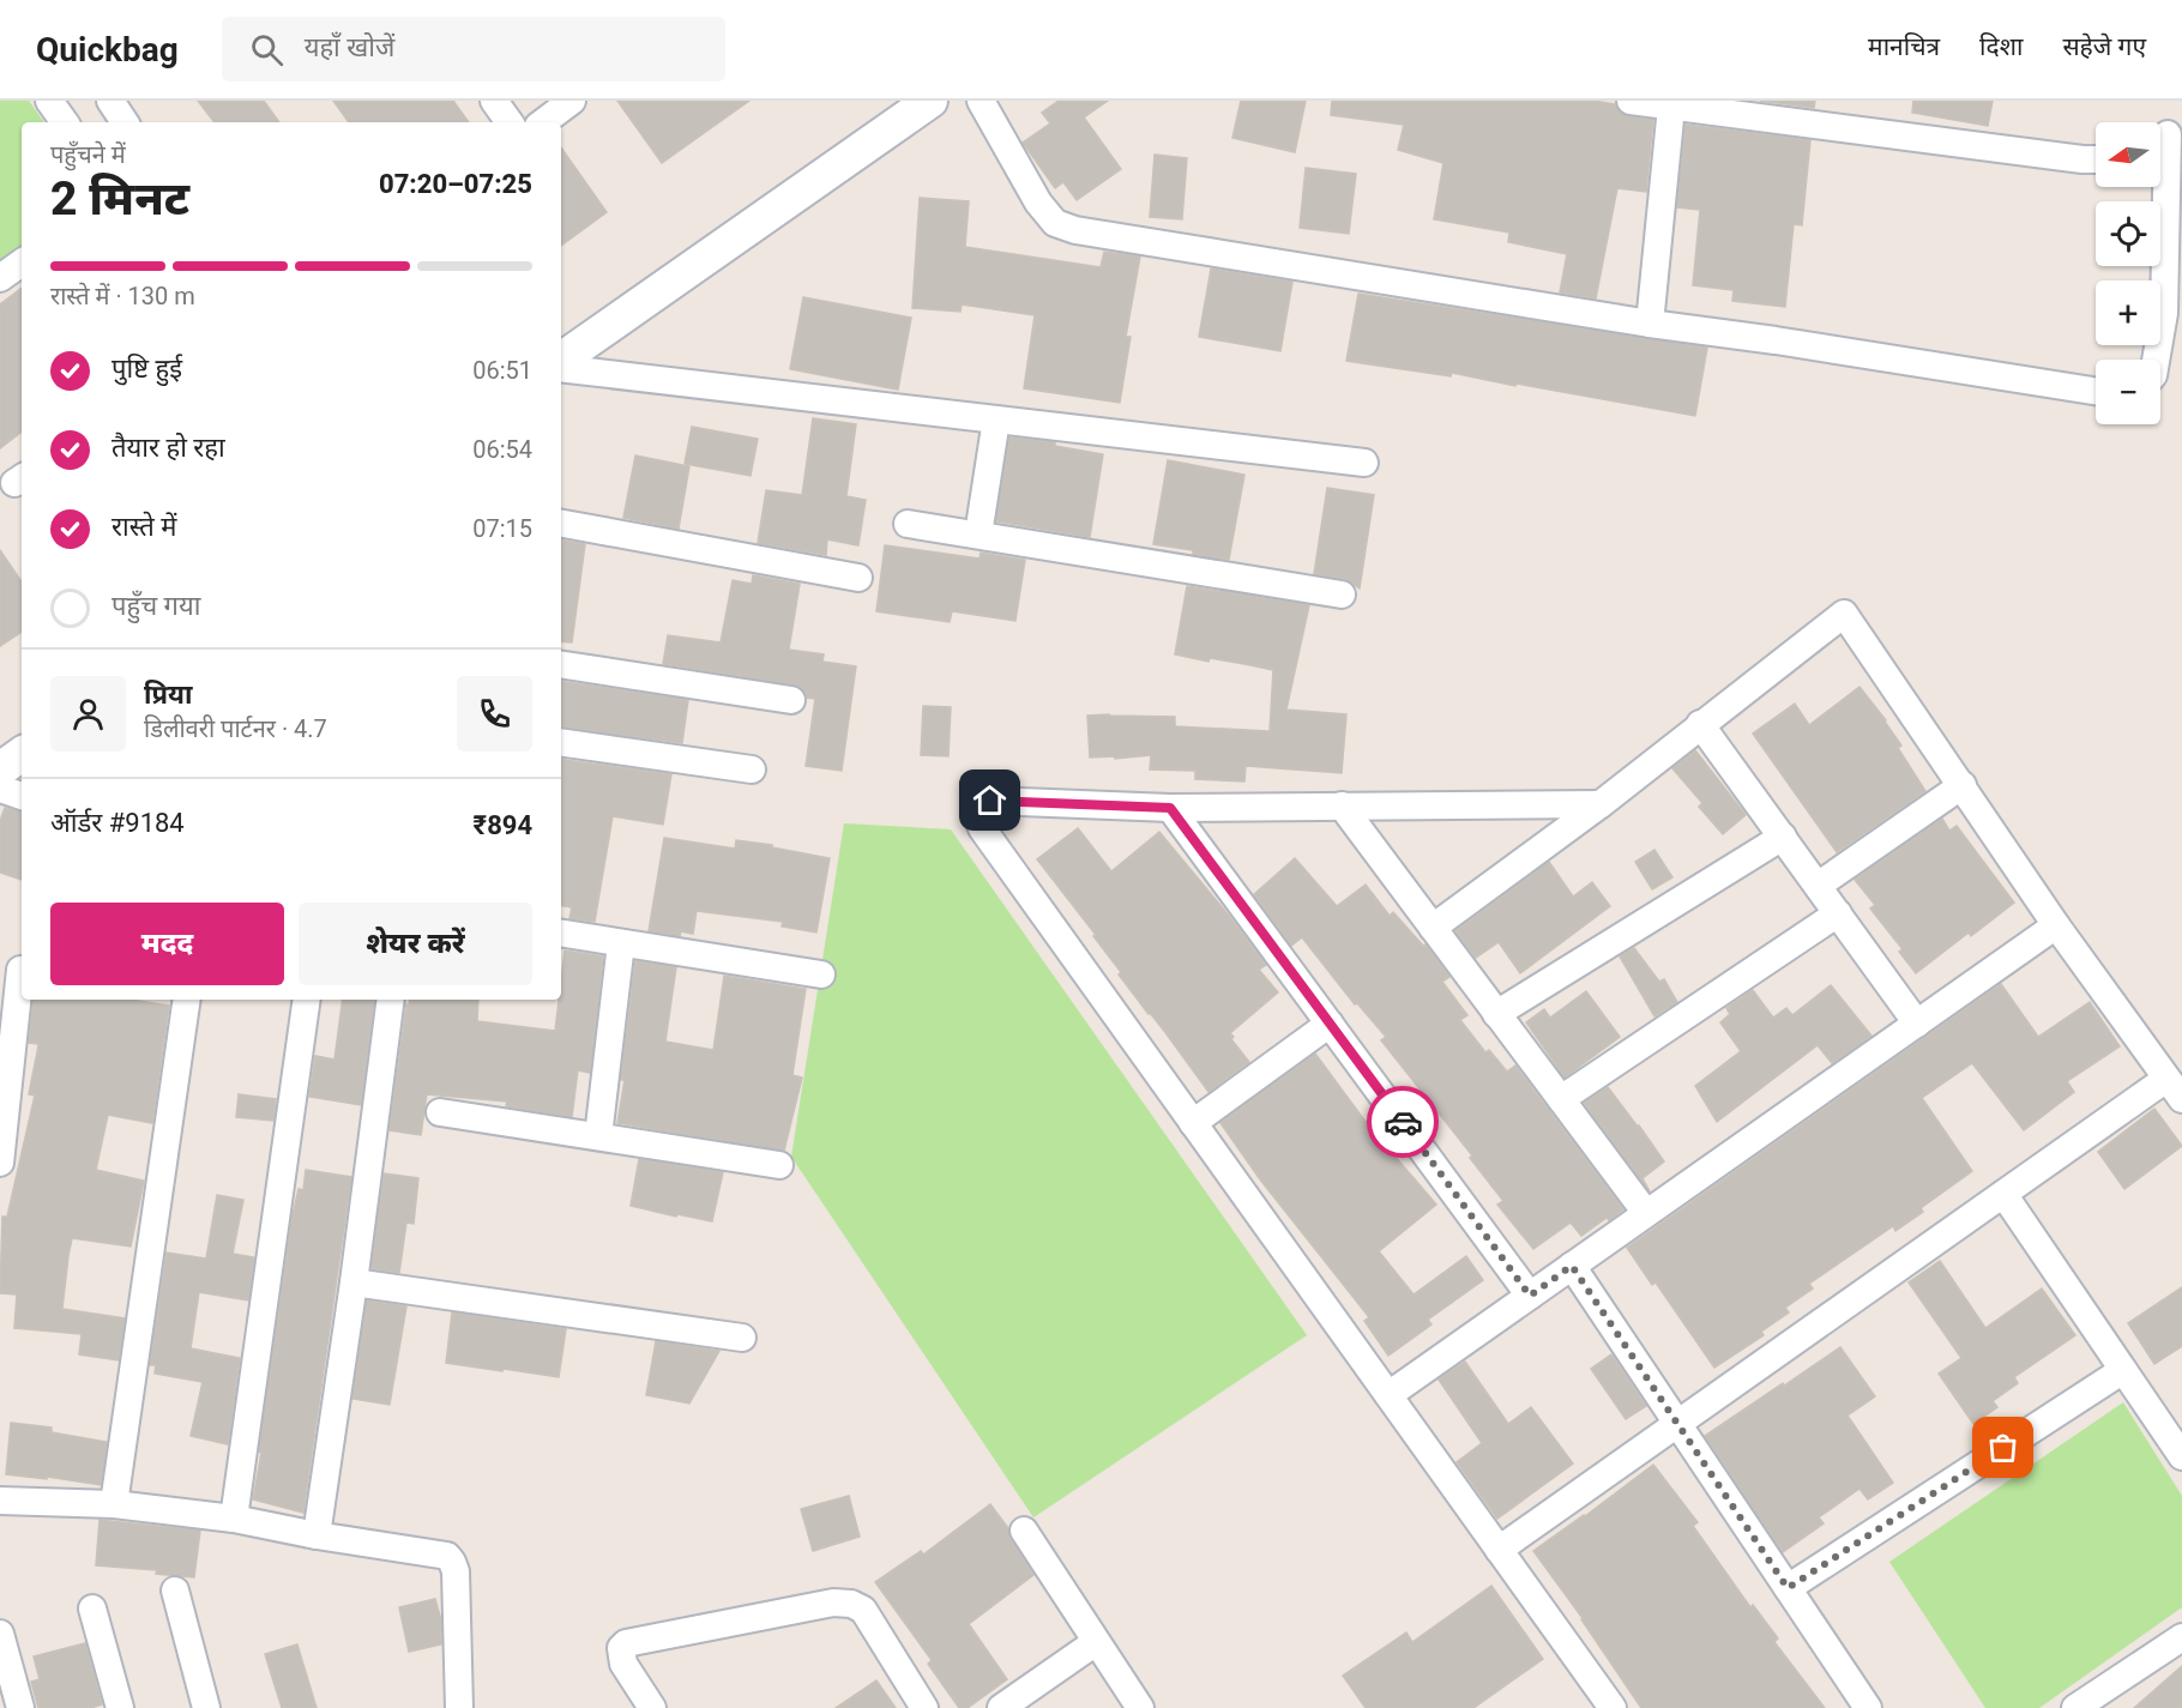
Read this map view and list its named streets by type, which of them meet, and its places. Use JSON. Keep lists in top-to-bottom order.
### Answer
{
  "north": "left",
  "page": {
    "header": "Quickbag",
    "search": "यहाँ खोजें",
    "nav": ["मानचित्र", "दिशा", "सहेजे गए"],
    "map_buttons": ["+", "−"],
    "heading": ["2 मिनट", "पहुँचने में", "07:20–07:25"],
    "panel": [
      "प्रिया",
      "डिलीवरी पार्टनर · 4.7",
      "ऑर्डर #9184",
      "₹894"
    ],
    "bar": "रास्ते में · 130 m",
    "list": [
      ["पुष्टि हुई", "06:51"],
      ["तैयार हो रहा", "06:54"],
      ["रास्ते में", "07:15"],
      "पहुँच गया"
    ],
    "buttons": ["मदद", "शेयर करें"]
  }
}
